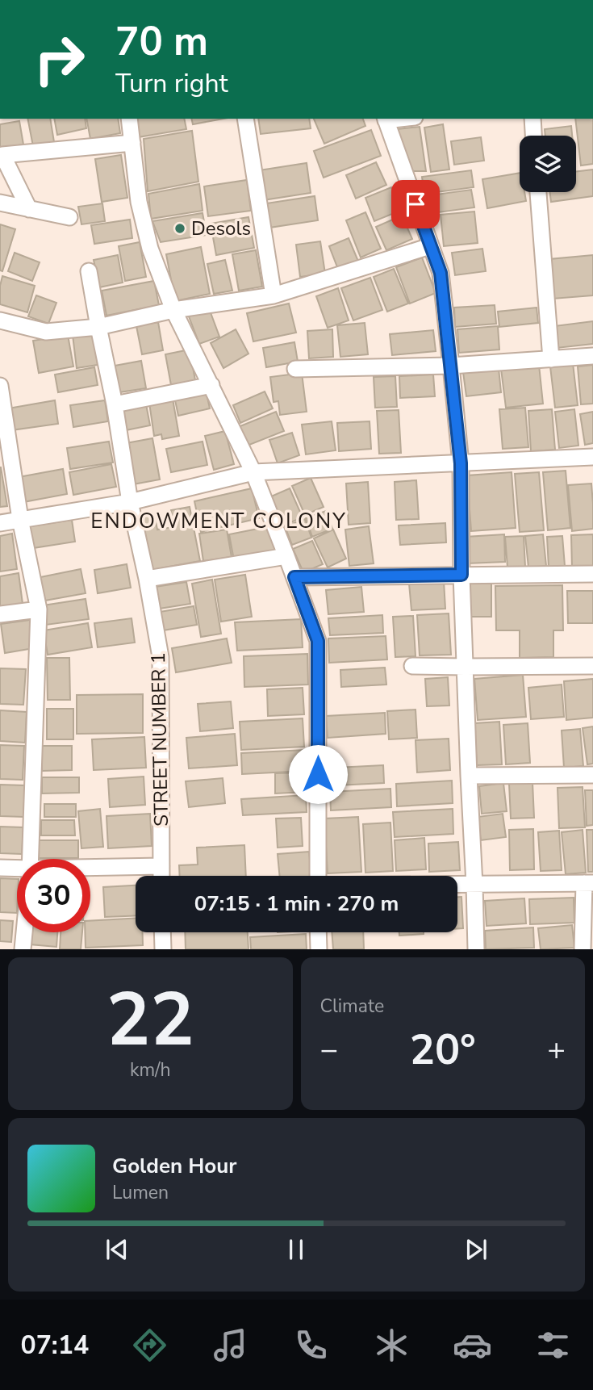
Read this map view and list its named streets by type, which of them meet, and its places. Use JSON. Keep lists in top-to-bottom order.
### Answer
{
  "streets": {
    "street": ["STREET NUMBER 1"]
  },
  "districts": ["ENDOWMENT COLONY"],
  "places": ["Desols"],
  "page": {
    "turn": ["70 m", "Turn right"],
    "limit": "30",
    "trip": "07:15 · 1 min · 270 m",
    "tile": [
      ["22", "km/h"],
      "Climate"
    ],
    "heat": ["−", "20°", "+"],
    "song": ["Golden Hour", "Lumen"],
    "tabs": "07:14"
  }
}
